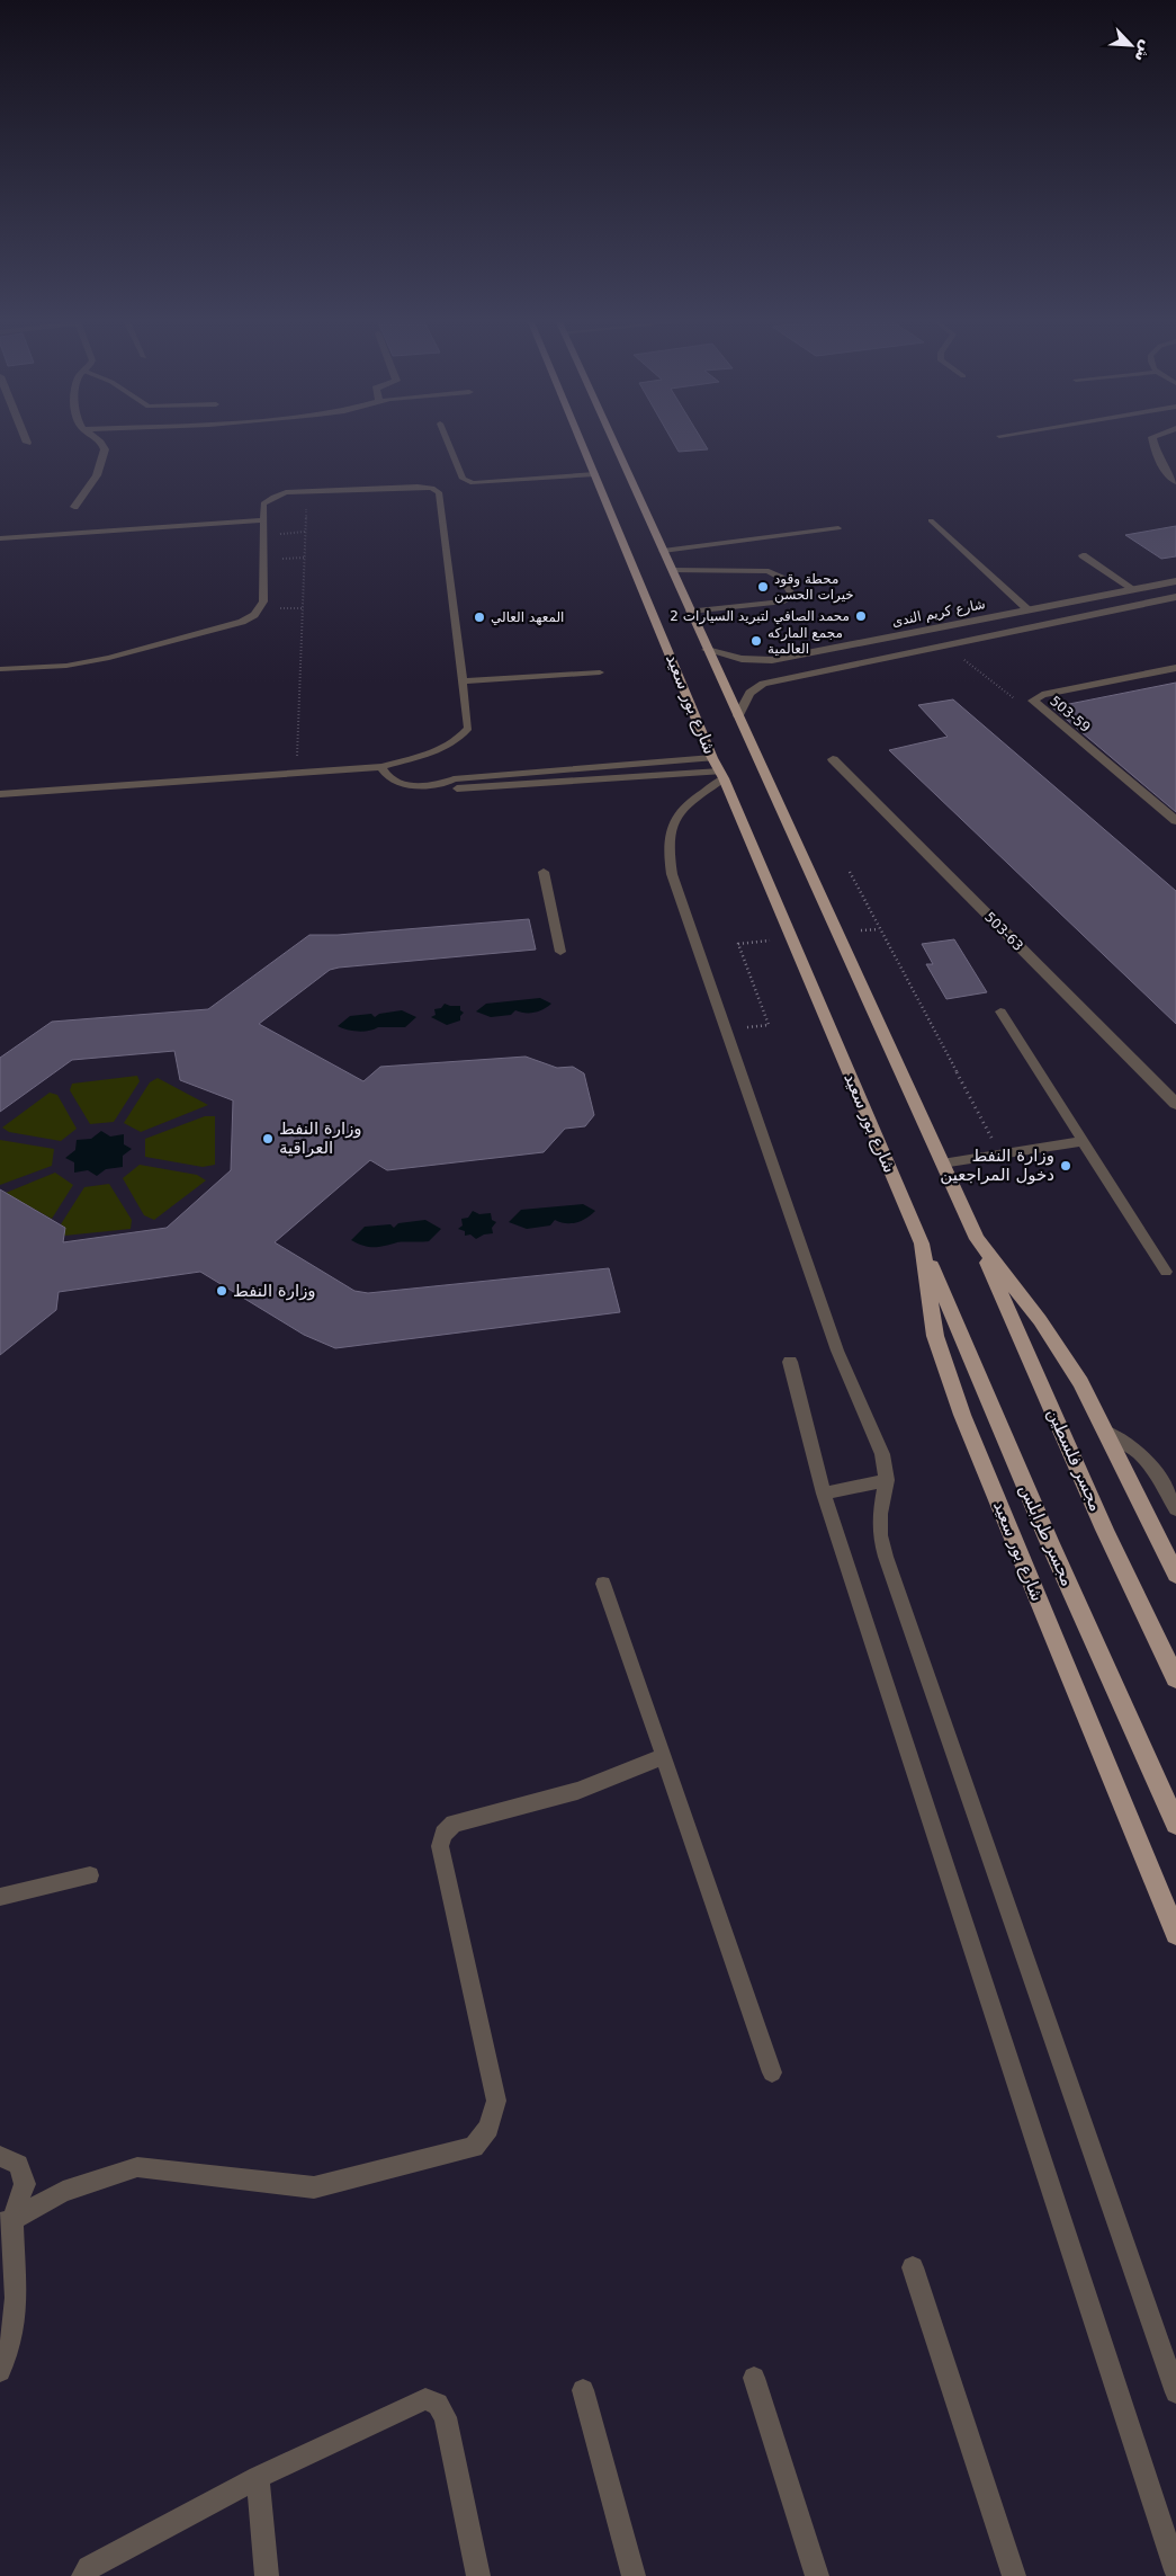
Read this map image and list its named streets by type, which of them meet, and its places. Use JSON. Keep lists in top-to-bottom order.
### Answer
{
  "streets": {
    "main road": ["شارع بور سعيد", "مجسر فلسطين", "مجسر طرابلس"],
    "street": ["شارع كريم الندى", "503-59", "503-63"]
  },
  "crossings": [
    ["شارع كريم الندى", "شارع بور سعيد"],
    ["شارع بور سعيد", "مجسر فلسطين"],
    ["شارع بور سعيد", "مجسر طرابلس"]
  ],
  "places": [
    "محطة وقود خيرات الحسن",
    "محمد الصافي لتبريد السيارات 2",
    "المعهد العالي",
    "مجمع الماركه العالمية",
    "وزارة النفط العراقية",
    "وزارة النفط دخول المراجعين",
    "وزارة النفط"
  ],
  "north": "bottom right"
}
